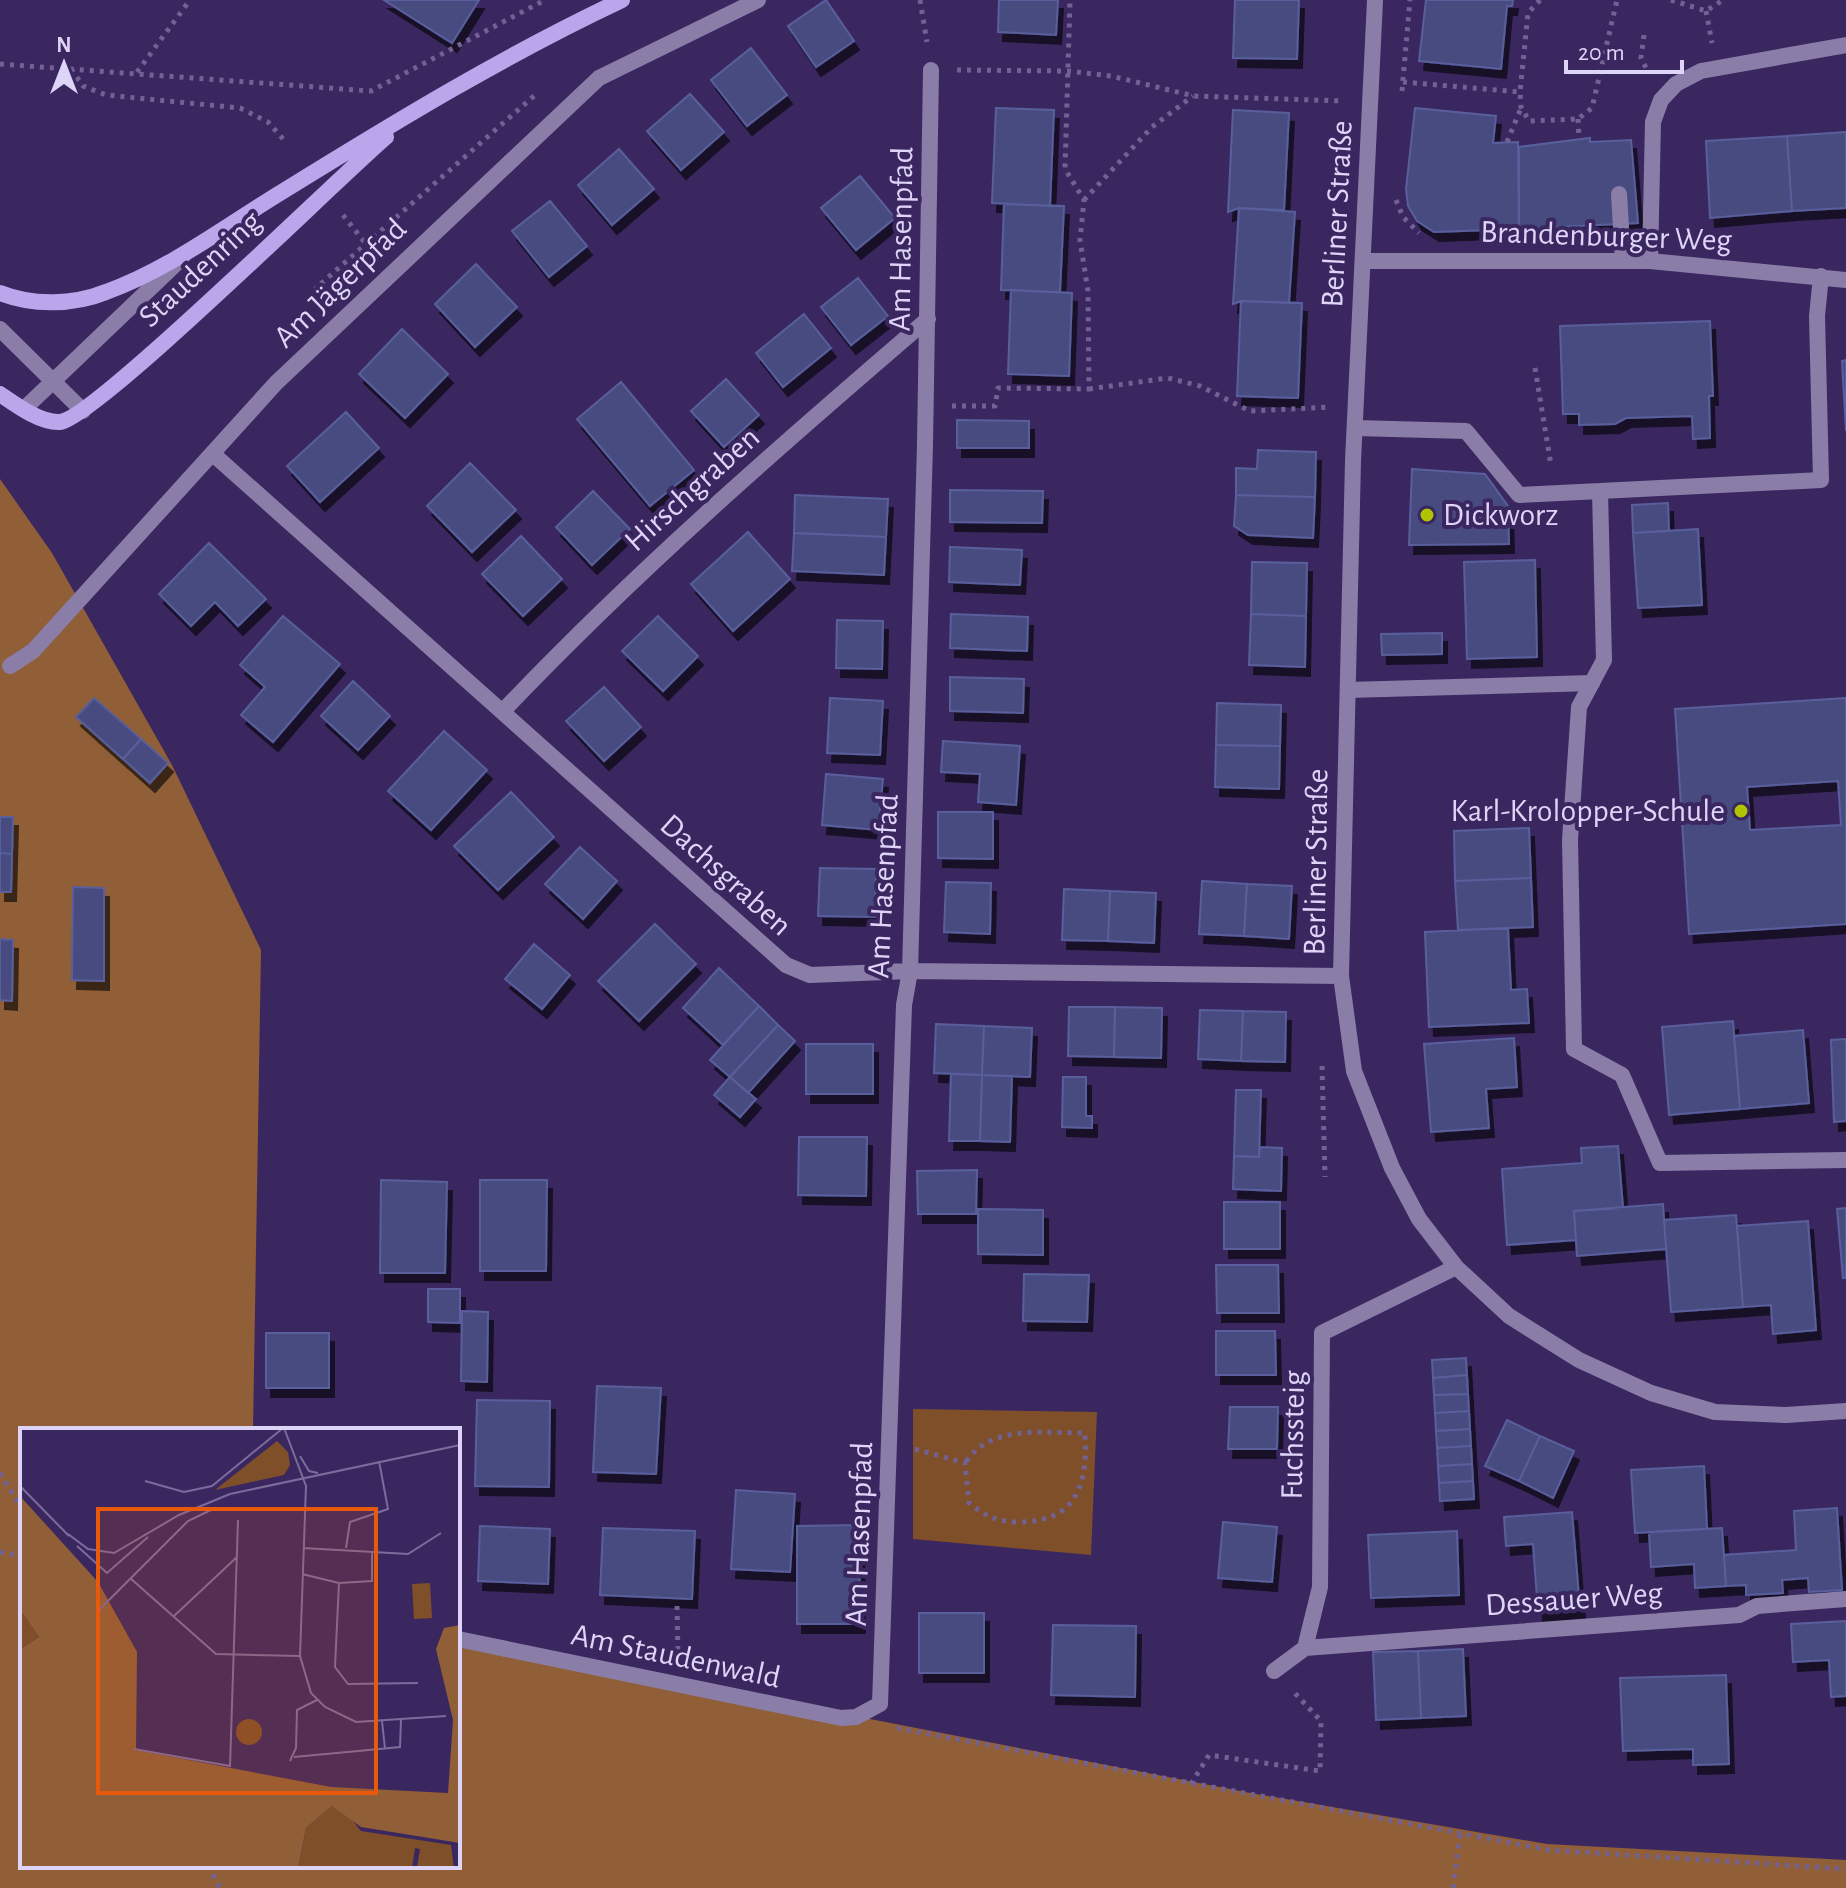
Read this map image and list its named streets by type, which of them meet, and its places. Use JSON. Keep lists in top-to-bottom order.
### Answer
{
  "streets": {
    "main road": ["Staudenring"],
    "street": [
      "Berliner Straße",
      "Brandenburger Weg",
      "Am Hasenpfad",
      "Am Jägerpfad",
      "Hirschgraben",
      "Dachsgraben",
      "Fuchssteig",
      "Dessauer Weg",
      "Am Staudenwald"
    ]
  },
  "crossings": [
    ["Berliner Straße", "Brandenburger Weg"],
    ["Berliner Straße", "Dachsgraben"],
    ["Berliner Straße", "Fuchssteig"],
    ["Am Hasenpfad", "Hirschgraben"],
    ["Am Hasenpfad", "Dachsgraben"],
    ["Am Hasenpfad", "Am Staudenwald"],
    ["Am Jägerpfad", "Dachsgraben"],
    ["Hirschgraben", "Dachsgraben"],
    ["Fuchssteig", "Dessauer Weg"]
  ],
  "places": ["Dickworz", "Karl-Krolopper-Schule"],
  "scale_bar": "20 m",
  "north": "top"
}
